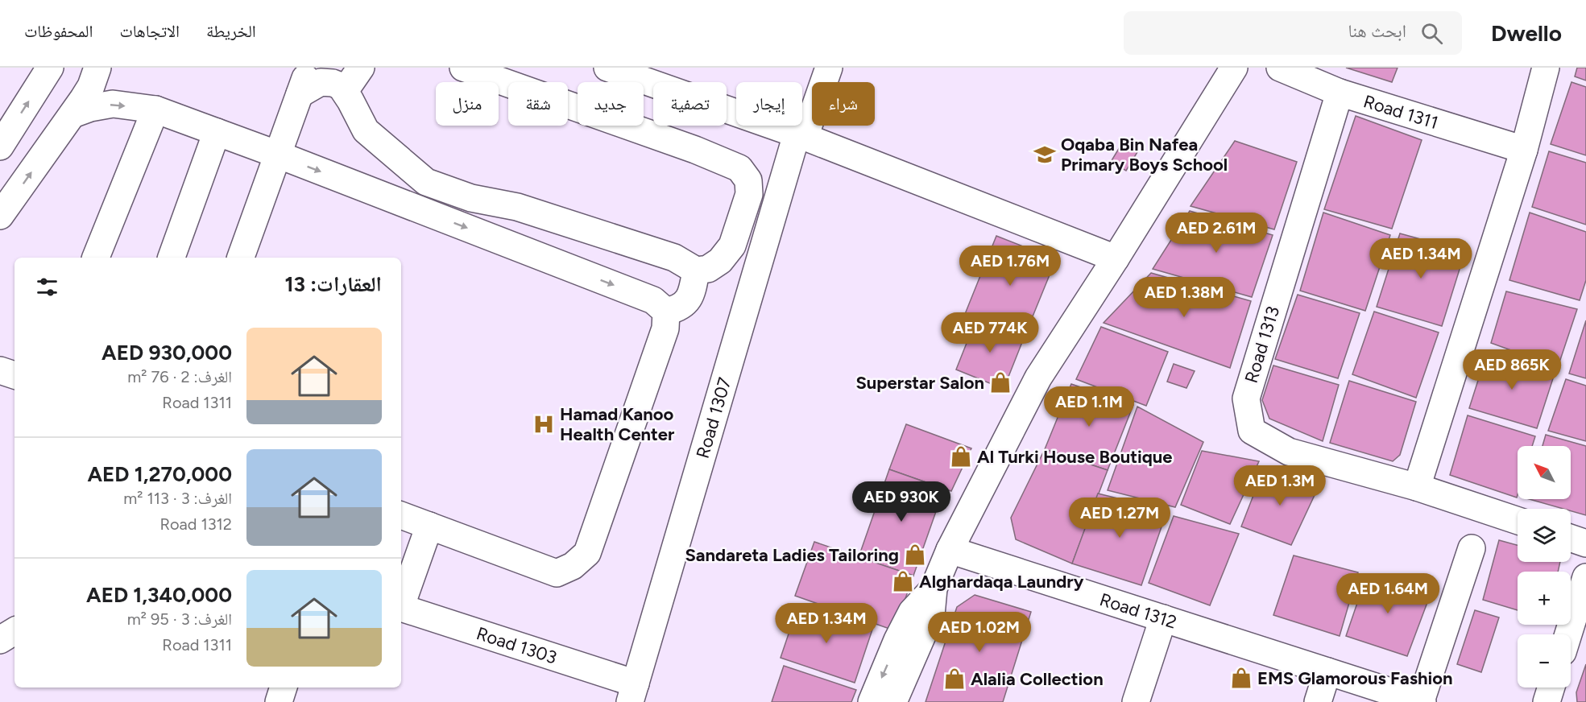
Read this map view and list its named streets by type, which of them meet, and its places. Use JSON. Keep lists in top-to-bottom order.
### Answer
{
  "streets": {
    "street": [
      "Road 1311",
      "Road 1313",
      "Road 1307",
      "Road 1312",
      "Road 1303"
    ]
  },
  "crossings": [
    ["Road 1311", "Road 1313"],
    ["Road 1307", "Road 1303"]
  ],
  "places": {
    "school or university": ["Oqaba Bin Nafea Primary Boys School"],
    "shop": [
      "Superstar Salon",
      "Al Turki House Boutique",
      "Sandareta Ladies Tailoring",
      "Alghardaqa Laundry",
      "EMS Glamorous Fashion",
      "Alalia Collection"
    ],
    "hospital": ["Hamad Kanoo Health Center"]
  },
  "north": "top left",
  "page": {
    "header": "Dwello",
    "search": "ابحث هنا",
    "nav": ["الخريطة", "الاتجاهات", "المحفوظات"],
    "chip": [
      "شراء",
      "إيجار",
      "تصفية",
      "جديد",
      "شقة",
      "منزل"
    ],
    "price": [
      "AED 2.61M",
      "AED 1.34M",
      "AED 1.76M",
      "AED 1.38M",
      "AED 774K",
      "AED 865K",
      "AED 1.1M",
      "AED 1.3M",
      "AED 930K",
      "AED 1.27M",
      "AED 1.64M",
      "AED 1.34M",
      "AED 1.02M"
    ],
    "heading": "العقارات: 13",
    "list": [
      {
        "name": "AED 930,000",
        "note": "الغرف: 2 · 76 m² · Road 1311"
      },
      {
        "name": "AED 1,270,000",
        "note": "الغرف: 3 · 113 m² · Road 1312"
      },
      {
        "name": "AED 1,340,000",
        "note": "الغرف: 3 · 95 m² · Road 1311"
      }
    ],
    "map_buttons": ["+", "−"]
  }
}
